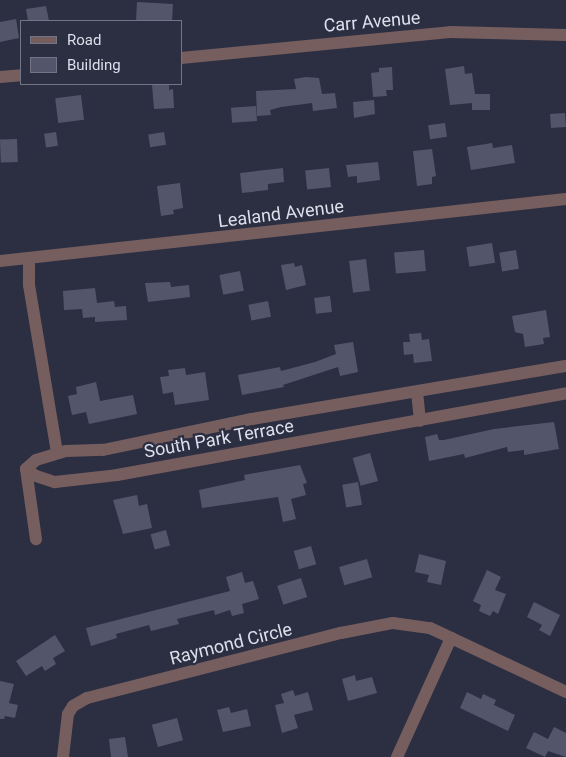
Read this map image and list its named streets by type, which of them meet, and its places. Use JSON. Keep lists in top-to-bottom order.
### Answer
{
  "streets": {
    "street": [
      "Carr Avenue",
      "Lealand Avenue",
      "South Park Terrace",
      "Raymond Circle"
    ]
  },
  "legend": ["Road", "Building"]
}
